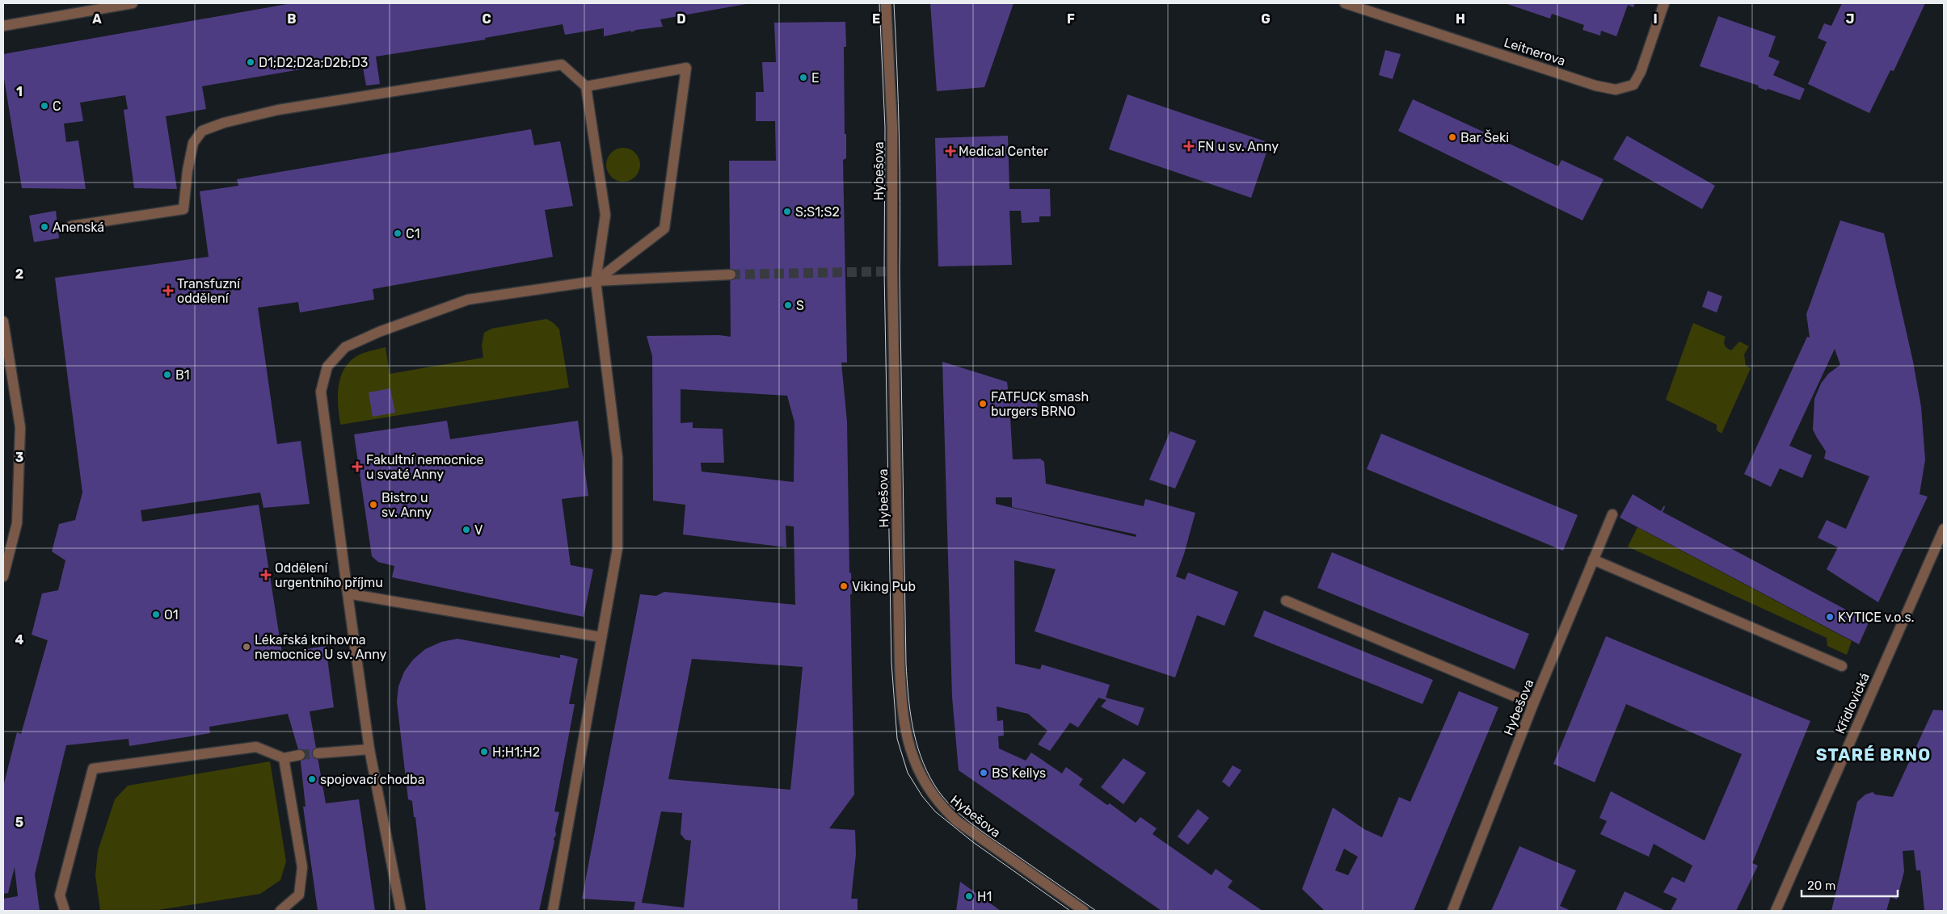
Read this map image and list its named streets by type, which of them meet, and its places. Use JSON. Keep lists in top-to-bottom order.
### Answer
{
  "streets": {
    "street": ["Leitnerova", "Hybešova", "Křídlovická"]
  },
  "districts": ["STARÉ BRNO"],
  "places": {
    "other": [
      "D1;D2;D2a;D2b;D3",
      "E",
      "C",
      "Bar Šeki",
      "S;S1;S2",
      "Anenská",
      "C1",
      "S",
      "B1",
      "FATFUCK smash burgers BRNO",
      "Bistro u sv. Anny",
      "V",
      "Viking Pub",
      "O1",
      "KYTICE v.o.s.",
      "Lékařská knihovna nemocnice U sv. Anny",
      "H;H1;H2",
      "BS Kellys",
      "spojovací chodba",
      "H1"
    ],
    "health": [
      "FN u sv. Anny",
      "Medical Center",
      "Transfuzní oddělení",
      "Fakultní nemocnice u svaté Anny",
      "Oddělení urgentního příjmu"
    ]
  },
  "scale_bar": "20 m",
  "grid": {
    "columns": [
      "A",
      "B",
      "C",
      "D",
      "E",
      "F",
      "G",
      "H",
      "I",
      "J"
    ],
    "rows": [
      "1",
      "2",
      "3",
      "4",
      "5"
    ]
  }
}
